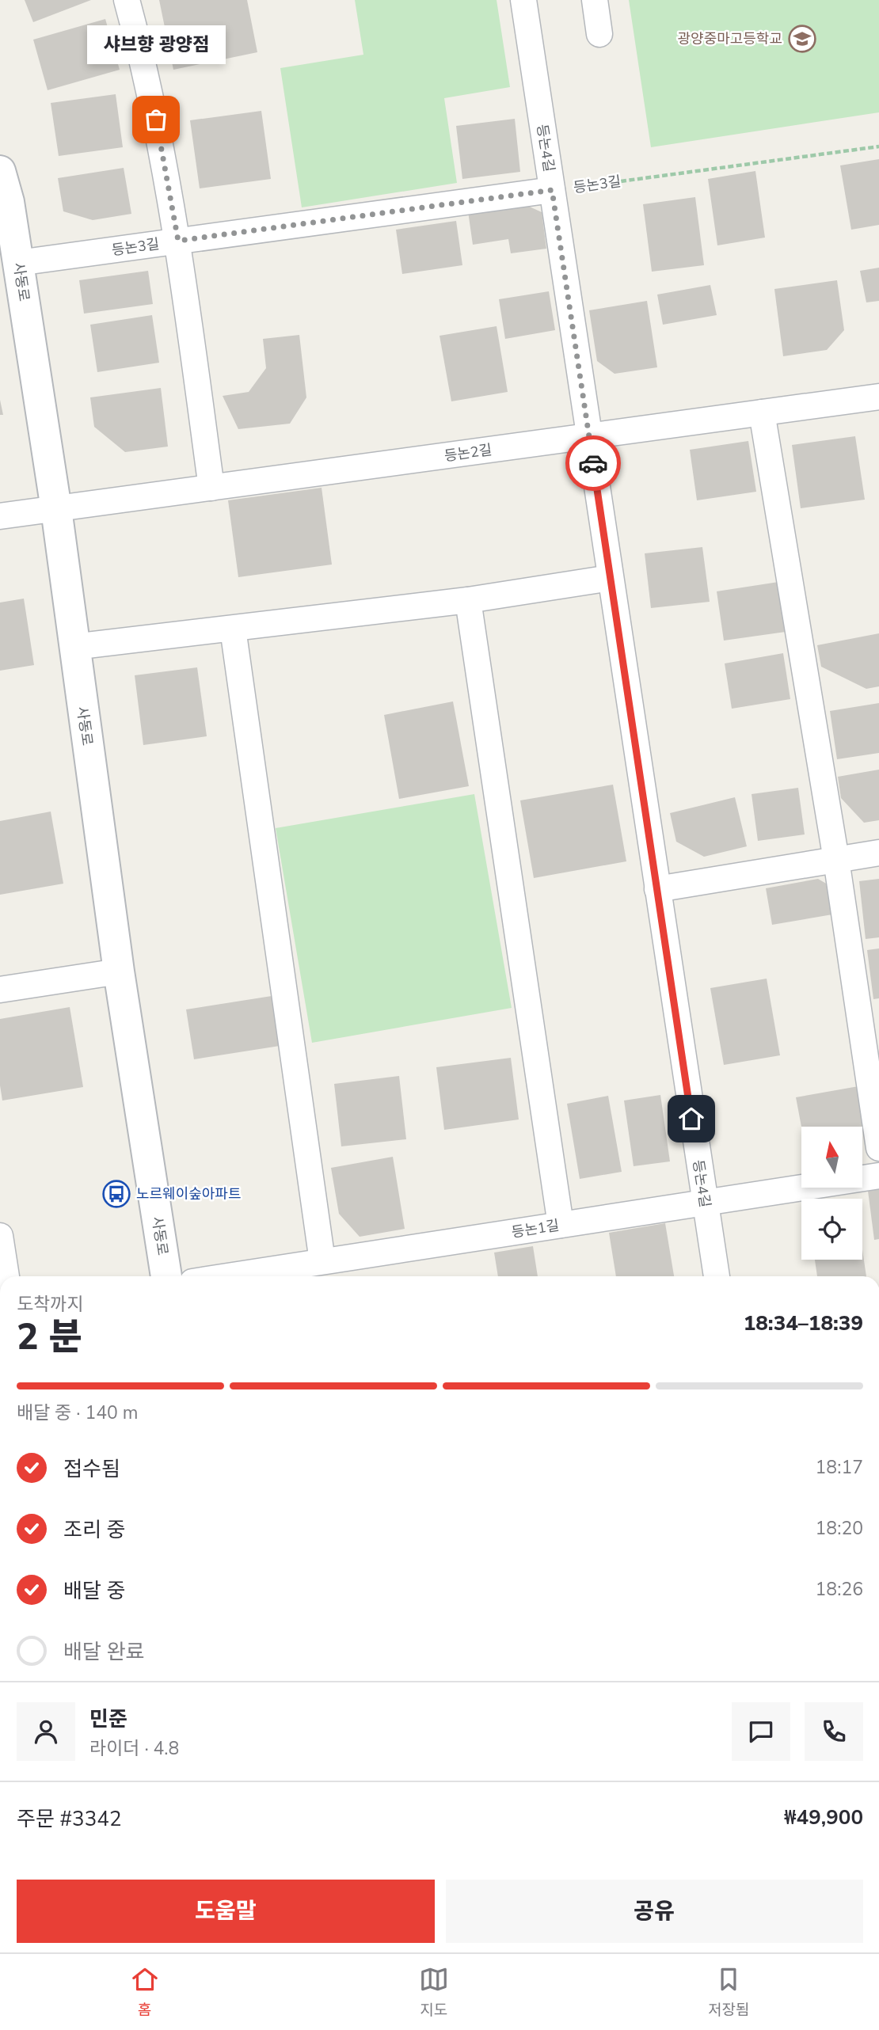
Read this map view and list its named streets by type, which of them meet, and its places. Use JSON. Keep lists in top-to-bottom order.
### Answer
{
  "streets": {
    "street": [
      "등논4길",
      "등논3길",
      "사동로",
      "등논2길",
      "등논1길"
    ]
  },
  "crossings": [
    ["등논4길", "등논3길"],
    ["등논4길", "등논2길"],
    ["등논4길", "등논1길"],
    ["등논3길", "사동로"],
    ["사동로", "등논2길"]
  ],
  "places": {
    "school or university": ["광양중마고등학교"],
    "other": ["샤브향 광양점"],
    "bus stop": ["노르웨이숲아파트"]
  },
  "north": "top",
  "page": {
    "bubble": "샤브향 광양점",
    "heading": ["2 분", "도착까지", "18:34–18:39"],
    "panel": [
      "민준",
      "라이더 · 4.8",
      "주문 #3342",
      "₩49,900"
    ],
    "bar": "배달 중 · 140 m",
    "list": [
      ["접수됨", "18:17"],
      ["조리 중", "18:20"],
      ["배달 중", "18:26"],
      "배달 완료"
    ],
    "buttons": ["도움말", "공유"],
    "tabs": ["홈", "지도", "저장됨"]
  }
}
